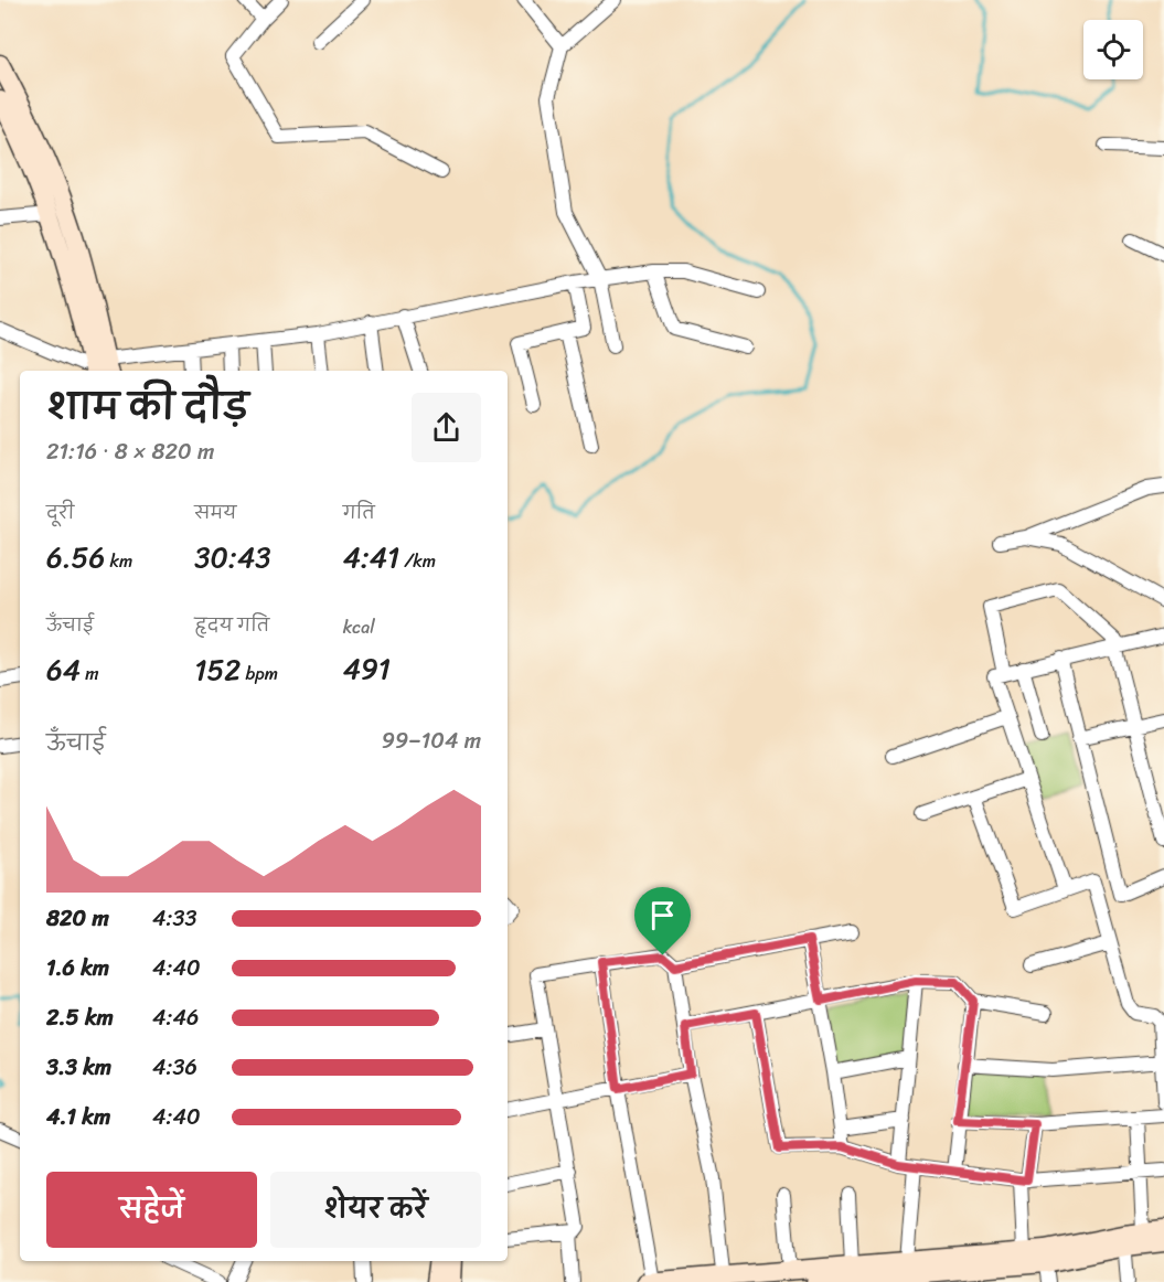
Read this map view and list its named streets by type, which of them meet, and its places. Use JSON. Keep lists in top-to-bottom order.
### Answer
{
  "page": {
    "heading": ["शाम की दौड़", "21:16 · 8 × 820 m"],
    "stats": [
      ["दूरी", "6.56 km"],
      ["समय", "30:43"],
      ["गति", "4:41 /km"],
      ["ऊँचाई", "64 m"],
      ["हृदय गति", "152 bpm"],
      ["kcal", "491"]
    ],
    "chart": ["ऊँचाई", "99–104 m"],
    "list": [
      {
        "name": "820 m",
        "note": "4:33"
      },
      {
        "name": "1.6 km",
        "note": "4:40"
      },
      {
        "name": "2.5 km",
        "note": "4:46"
      },
      {
        "name": "3.3 km",
        "note": "4:36"
      },
      {
        "name": "4.1 km",
        "note": "4:40"
      }
    ],
    "buttons": ["सहेजें", "शेयर करें"]
  }
}
